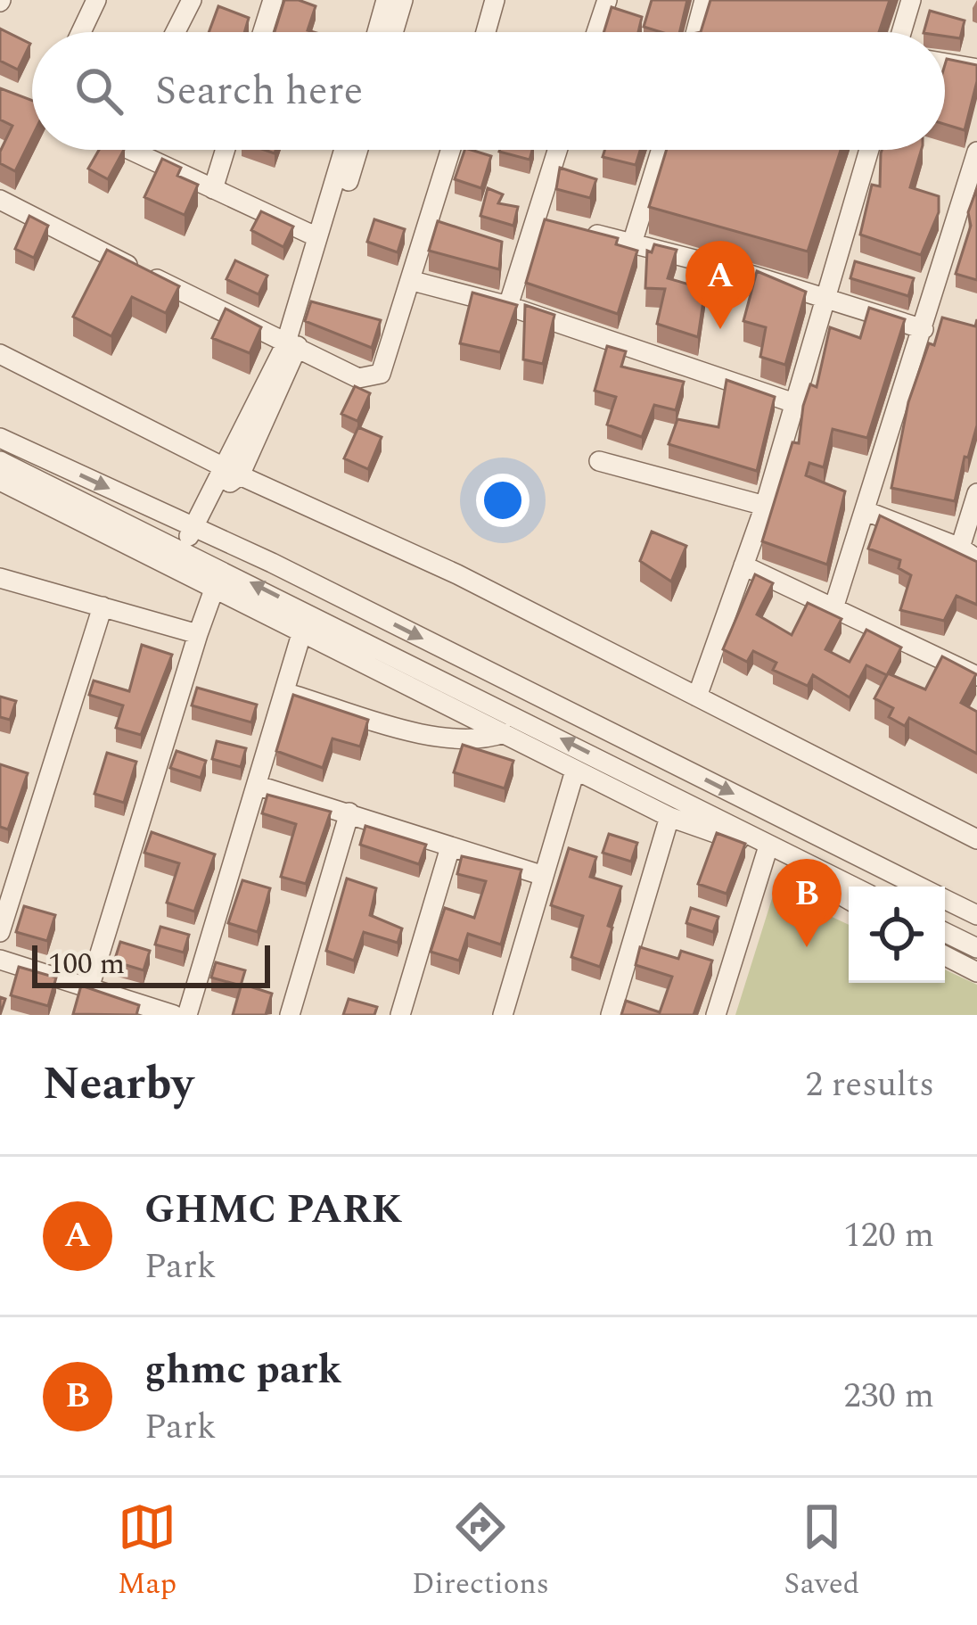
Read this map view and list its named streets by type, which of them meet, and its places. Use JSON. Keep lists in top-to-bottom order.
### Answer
{
  "scale_bar": "100 m",
  "page": {
    "search": "Search here",
    "pins": ["A", "B"],
    "scale": "100 m",
    "heading": ["Nearby", "2 results"],
    "list": [
      {
        "mark": "A",
        "name": "GHMC PARK",
        "note": "Park",
        "value": "120 m"
      },
      {
        "mark": "B",
        "name": "ghmc park",
        "note": "Park",
        "value": "230 m"
      }
    ],
    "nav": ["Map", "Directions", "Saved"]
  }
}
